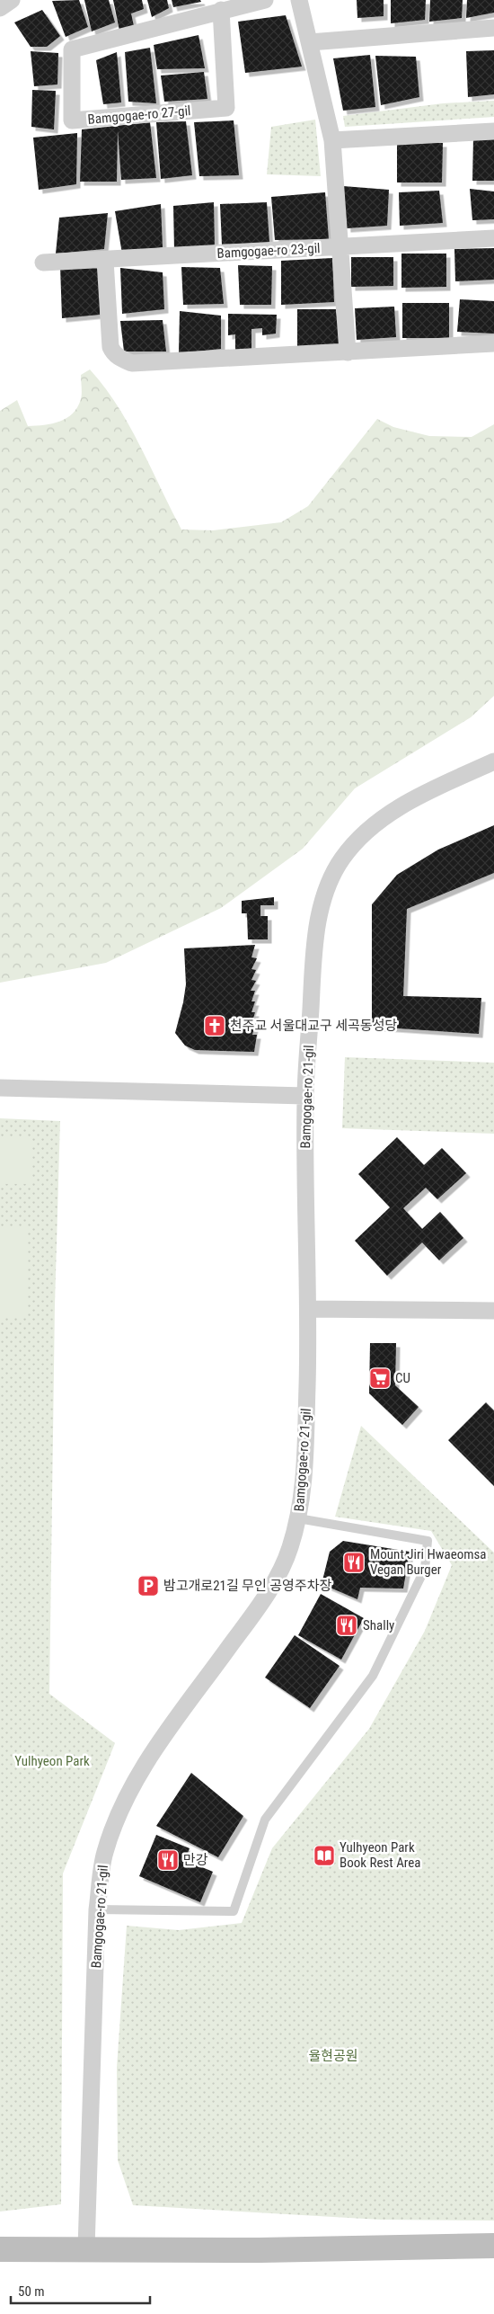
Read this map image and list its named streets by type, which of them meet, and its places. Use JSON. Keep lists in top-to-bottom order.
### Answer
{
  "streets": {
    "street": ["Bamgogae-ro 27-gil", "Bamgogae-ro 23-gil", "Bamgogae-ro 21-gil"]
  },
  "parks": ["Yulhyeon Park", "율현공원"],
  "places": {
    "church": ["천주교 서울대교구 세곡동성당"],
    "supermarket": ["CU"],
    "restaurant": ["Mount Jiri Hwaeomsa Vegan Burger", "Shally", "만강"],
    "parking": ["밤고개로21길 무인 공영주차장"],
    "library": ["Yulhyeon Park Book Rest Area"]
  },
  "scale_bar": "50 m"
}
